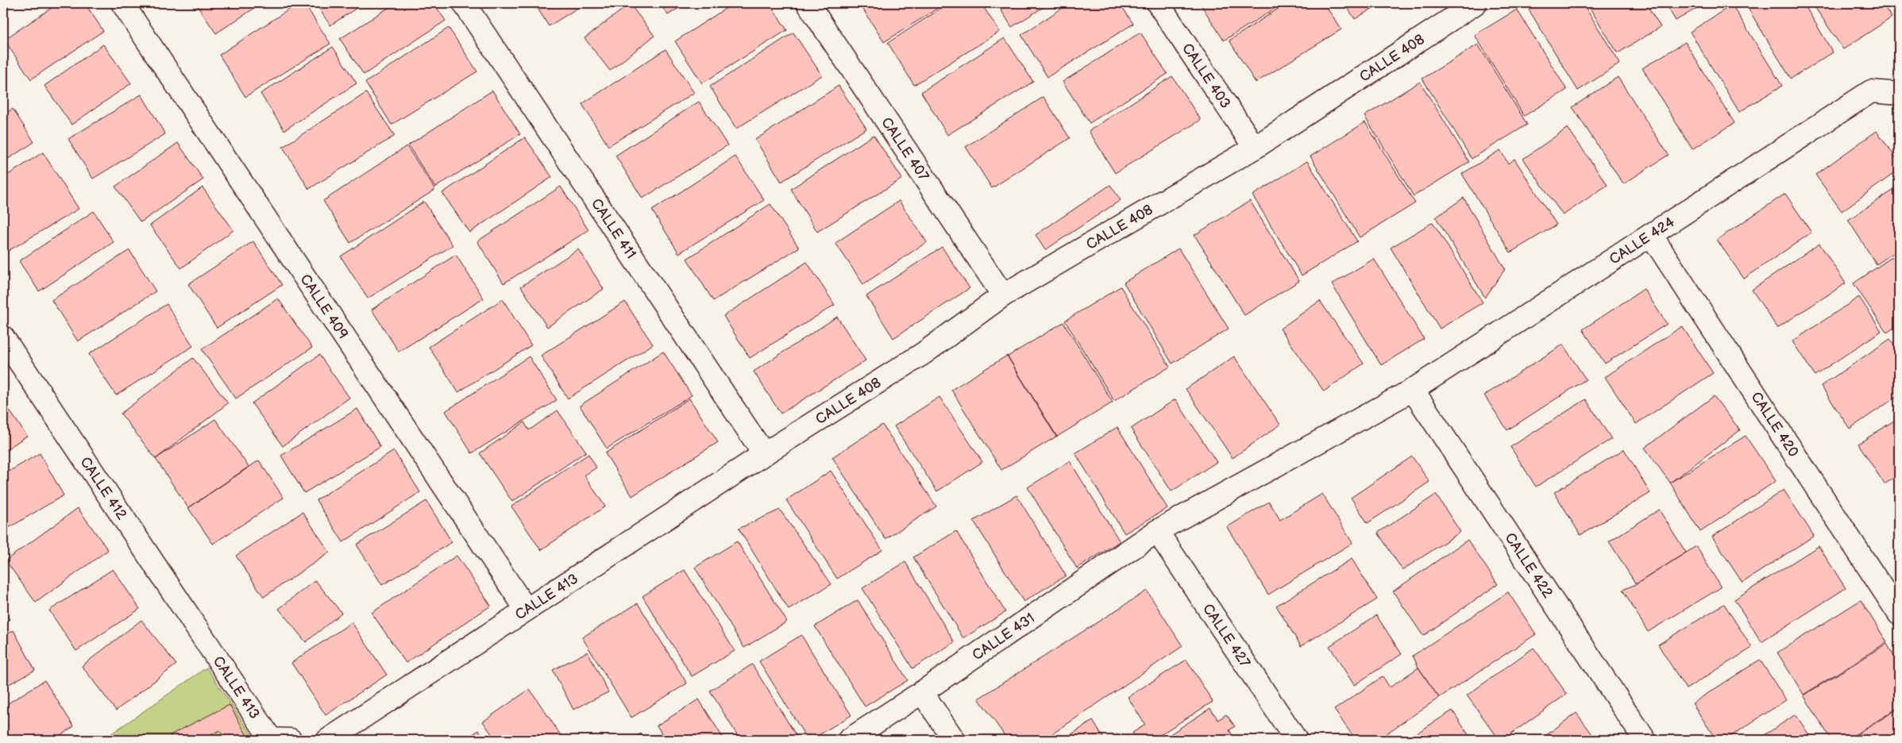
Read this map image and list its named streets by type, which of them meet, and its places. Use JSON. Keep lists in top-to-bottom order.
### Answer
{
  "streets": {
    "street": [
      "CALLE 408",
      "CALLE 403",
      "CALLE 407",
      "CALLE 411",
      "CALLE 424",
      "CALLE 409",
      "CALLE 420",
      "CALLE 412",
      "CALLE 422",
      "CALLE 413",
      "CALLE 427",
      "CALLE 431"
    ]
  },
  "crossings": [
    ["CALLE 408", "CALLE 403"],
    ["CALLE 408", "CALLE 407"],
    ["CALLE 408", "CALLE 411"],
    ["CALLE 408", "CALLE 413"],
    ["CALLE 411", "CALLE 413"],
    ["CALLE 424", "CALLE 420"],
    ["CALLE 424", "CALLE 422"],
    ["CALLE 424", "CALLE 427"],
    ["CALLE 424", "CALLE 431"],
    ["CALLE 409", "CALLE 413"],
    ["CALLE 412", "CALLE 413"],
    ["CALLE 427", "CALLE 431"]
  ]
}
